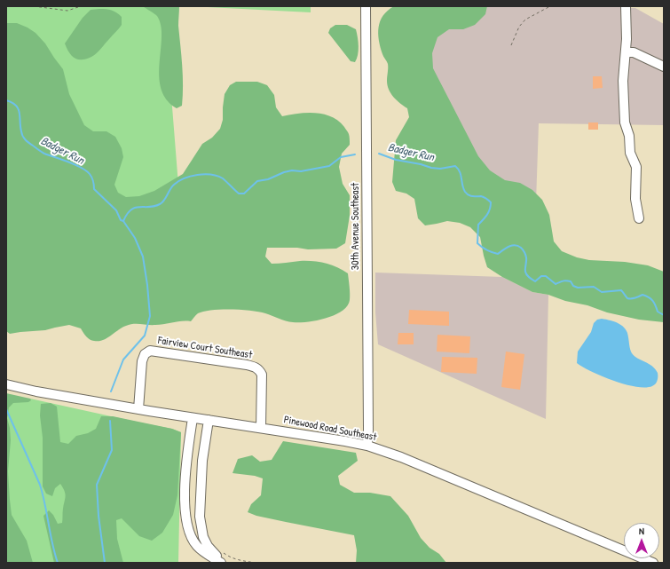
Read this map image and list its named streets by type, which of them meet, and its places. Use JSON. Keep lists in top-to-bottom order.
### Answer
{
  "streets": {
    "street": ["30th Avenue Southeast", "Fairview Court Southeast", "Pinewood Road Southeast"]
  },
  "crossings": [
    ["30th Avenue Southeast", "Pinewood Road Southeast"],
    ["Fairview Court Southeast", "Pinewood Road Southeast"]
  ],
  "water": ["Badger Run"],
  "north": "top"
}
